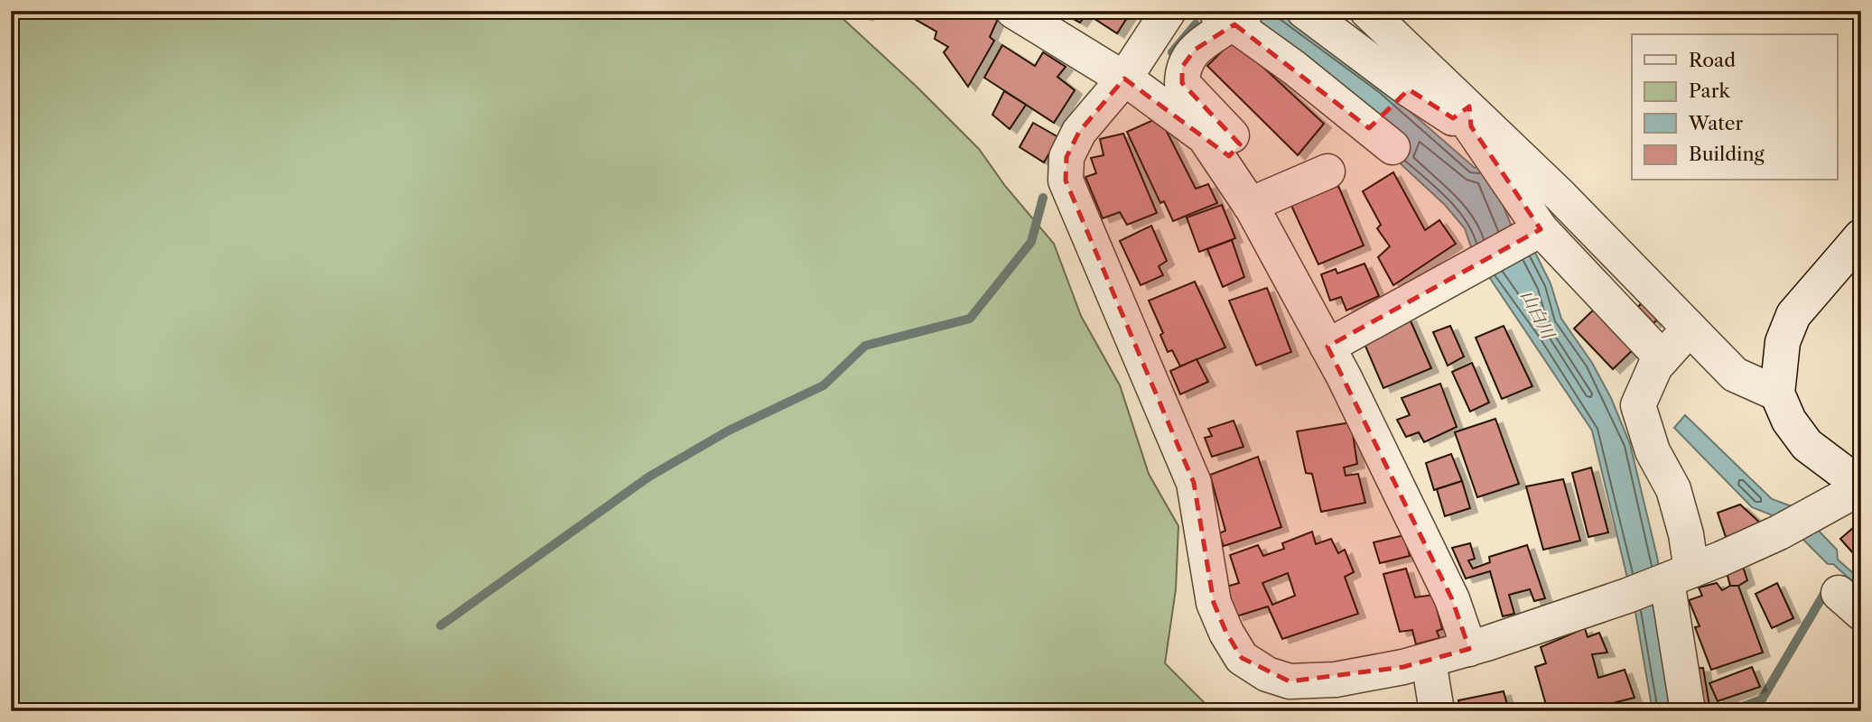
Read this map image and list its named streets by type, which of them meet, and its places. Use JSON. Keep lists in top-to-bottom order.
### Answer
{
  "water": ["山白川"],
  "legend": [
    "Road",
    "Park",
    "Water",
    "Building"
  ]
}
